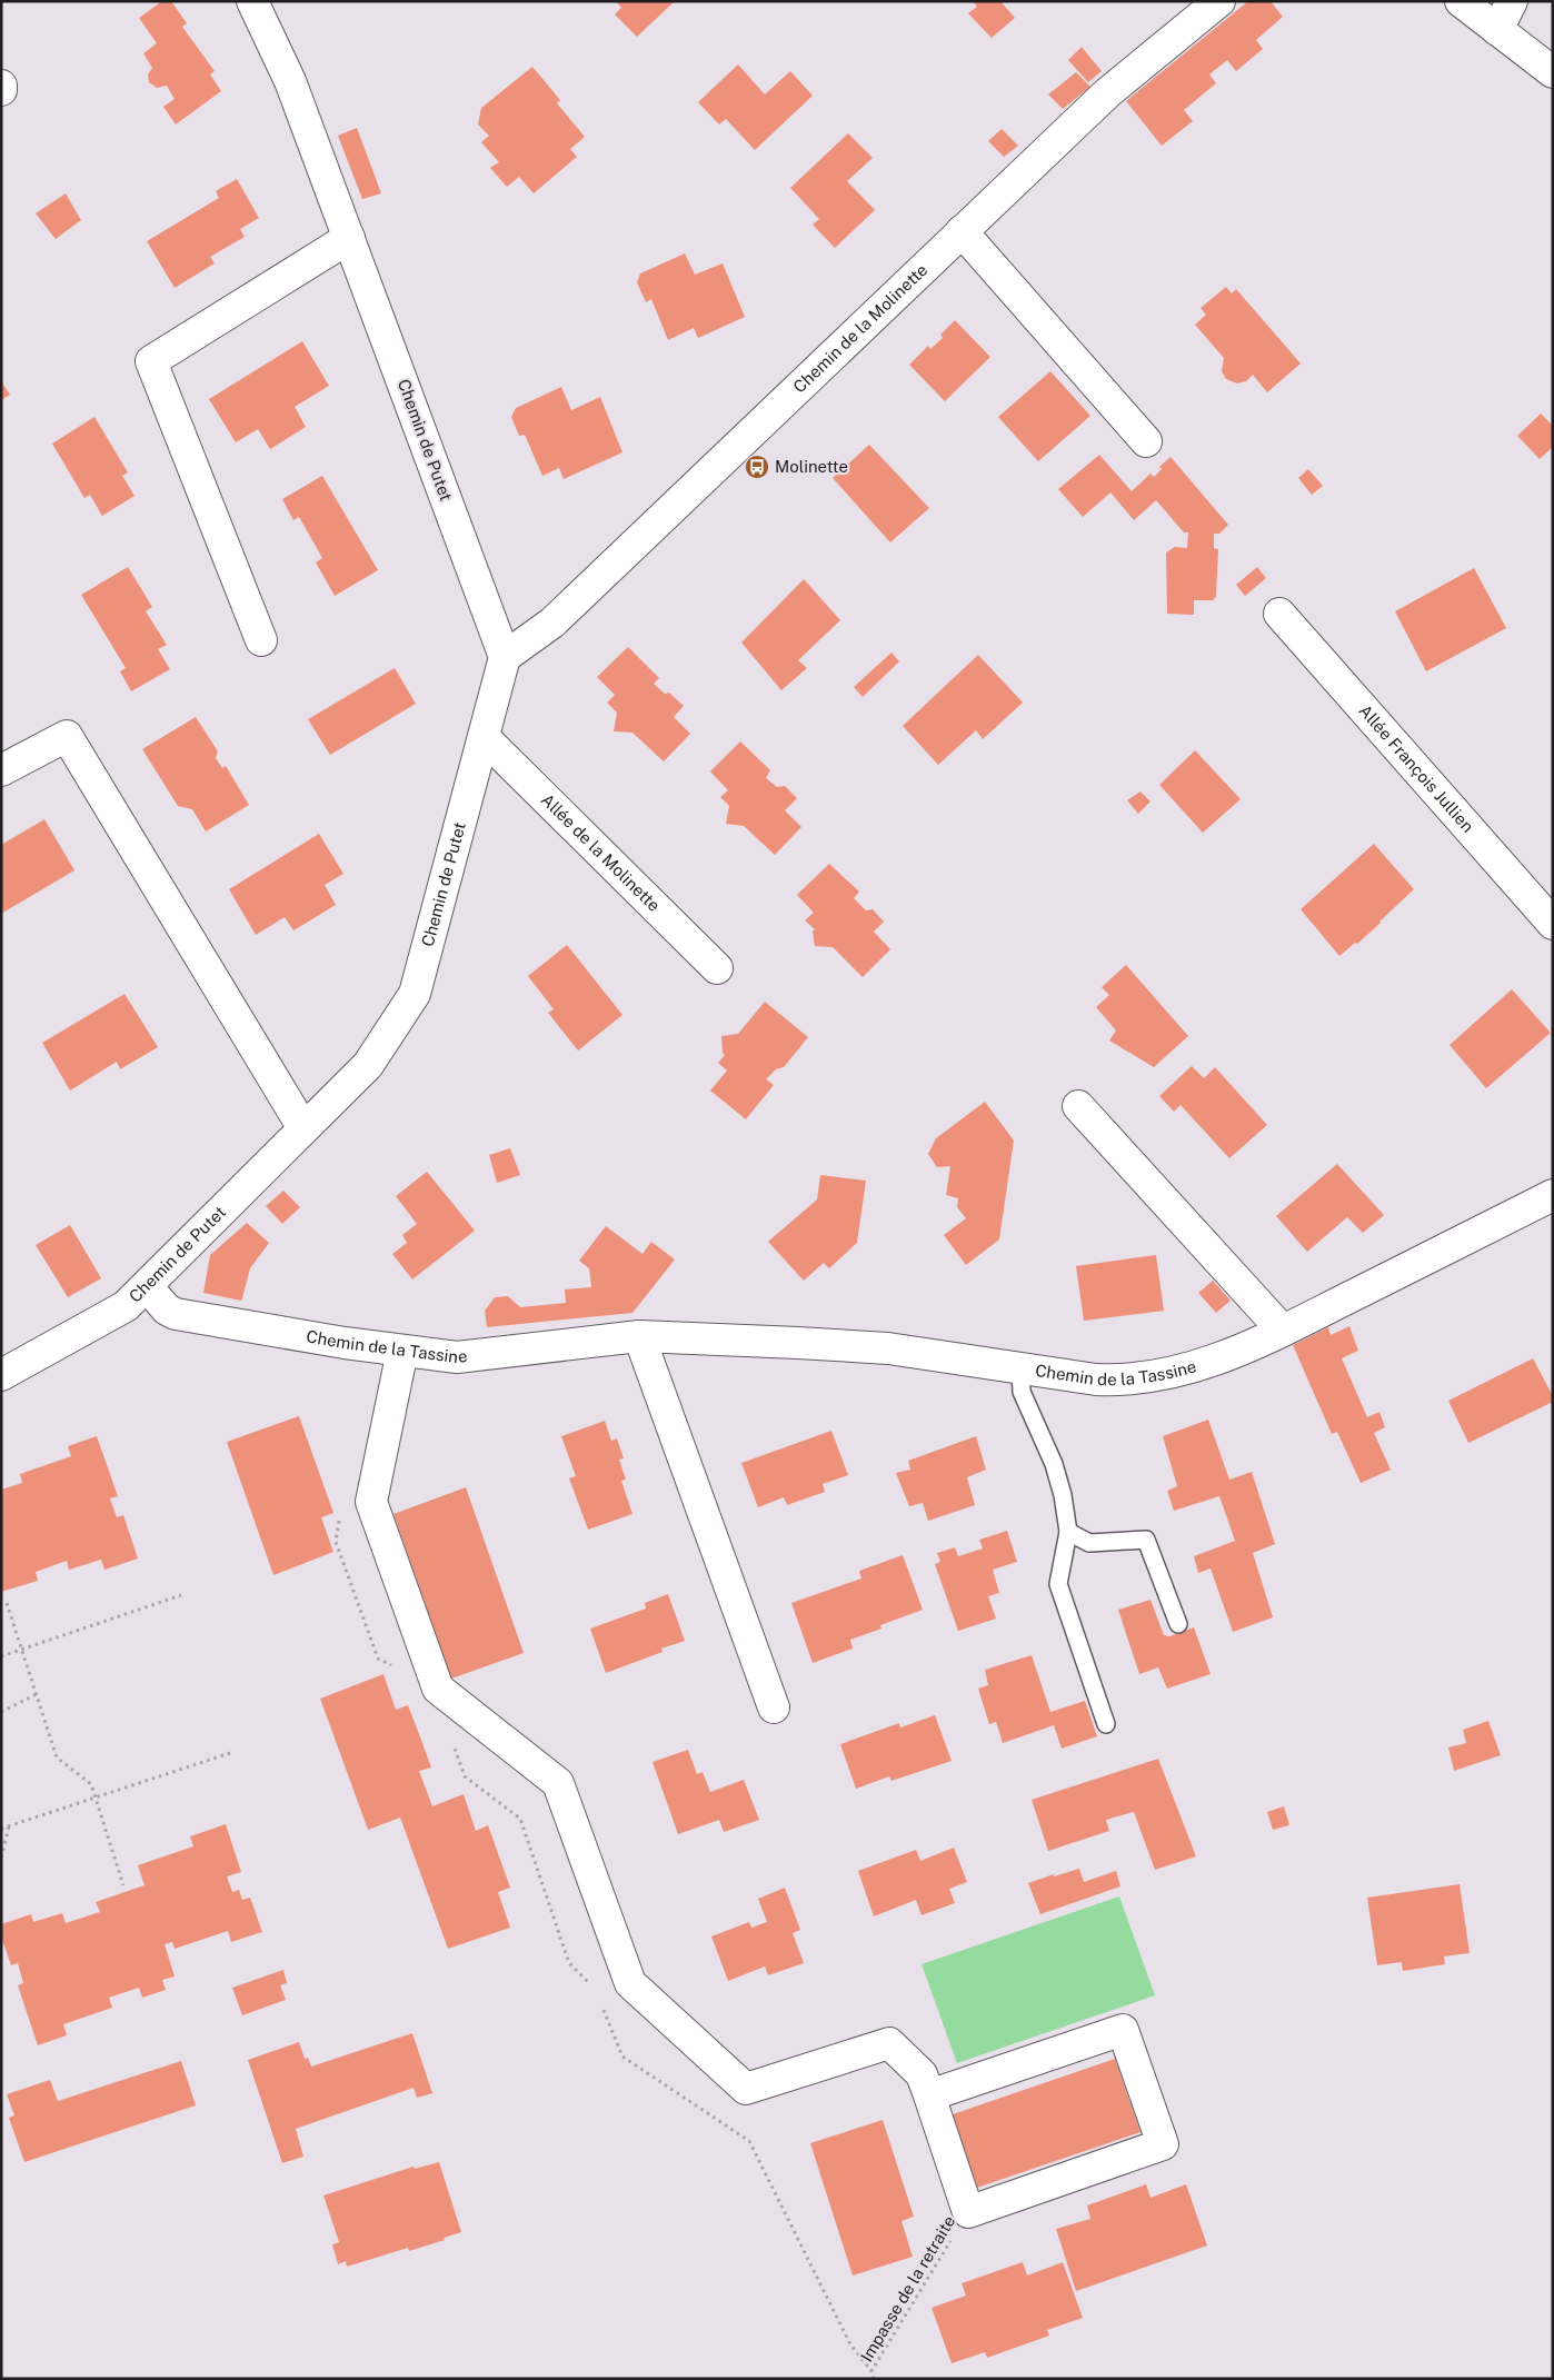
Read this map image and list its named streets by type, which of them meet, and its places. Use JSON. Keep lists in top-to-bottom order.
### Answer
{
  "streets": {
    "street": [
      "Chemin de la Molinette",
      "Chemin de Putet",
      "Allée François Jullien",
      "Allée de la Molinette",
      "Chemin de la Tassine"
    ],
    "path": ["Impasse de la retraite"]
  },
  "crossings": [
    ["Chemin de la Molinette", "Chemin de Putet"],
    ["Chemin de Putet", "Allée de la Molinette"],
    ["Chemin de Putet", "Chemin de la Tassine"]
  ],
  "places": {
    "bus stop": ["Molinette"]
  }
}
